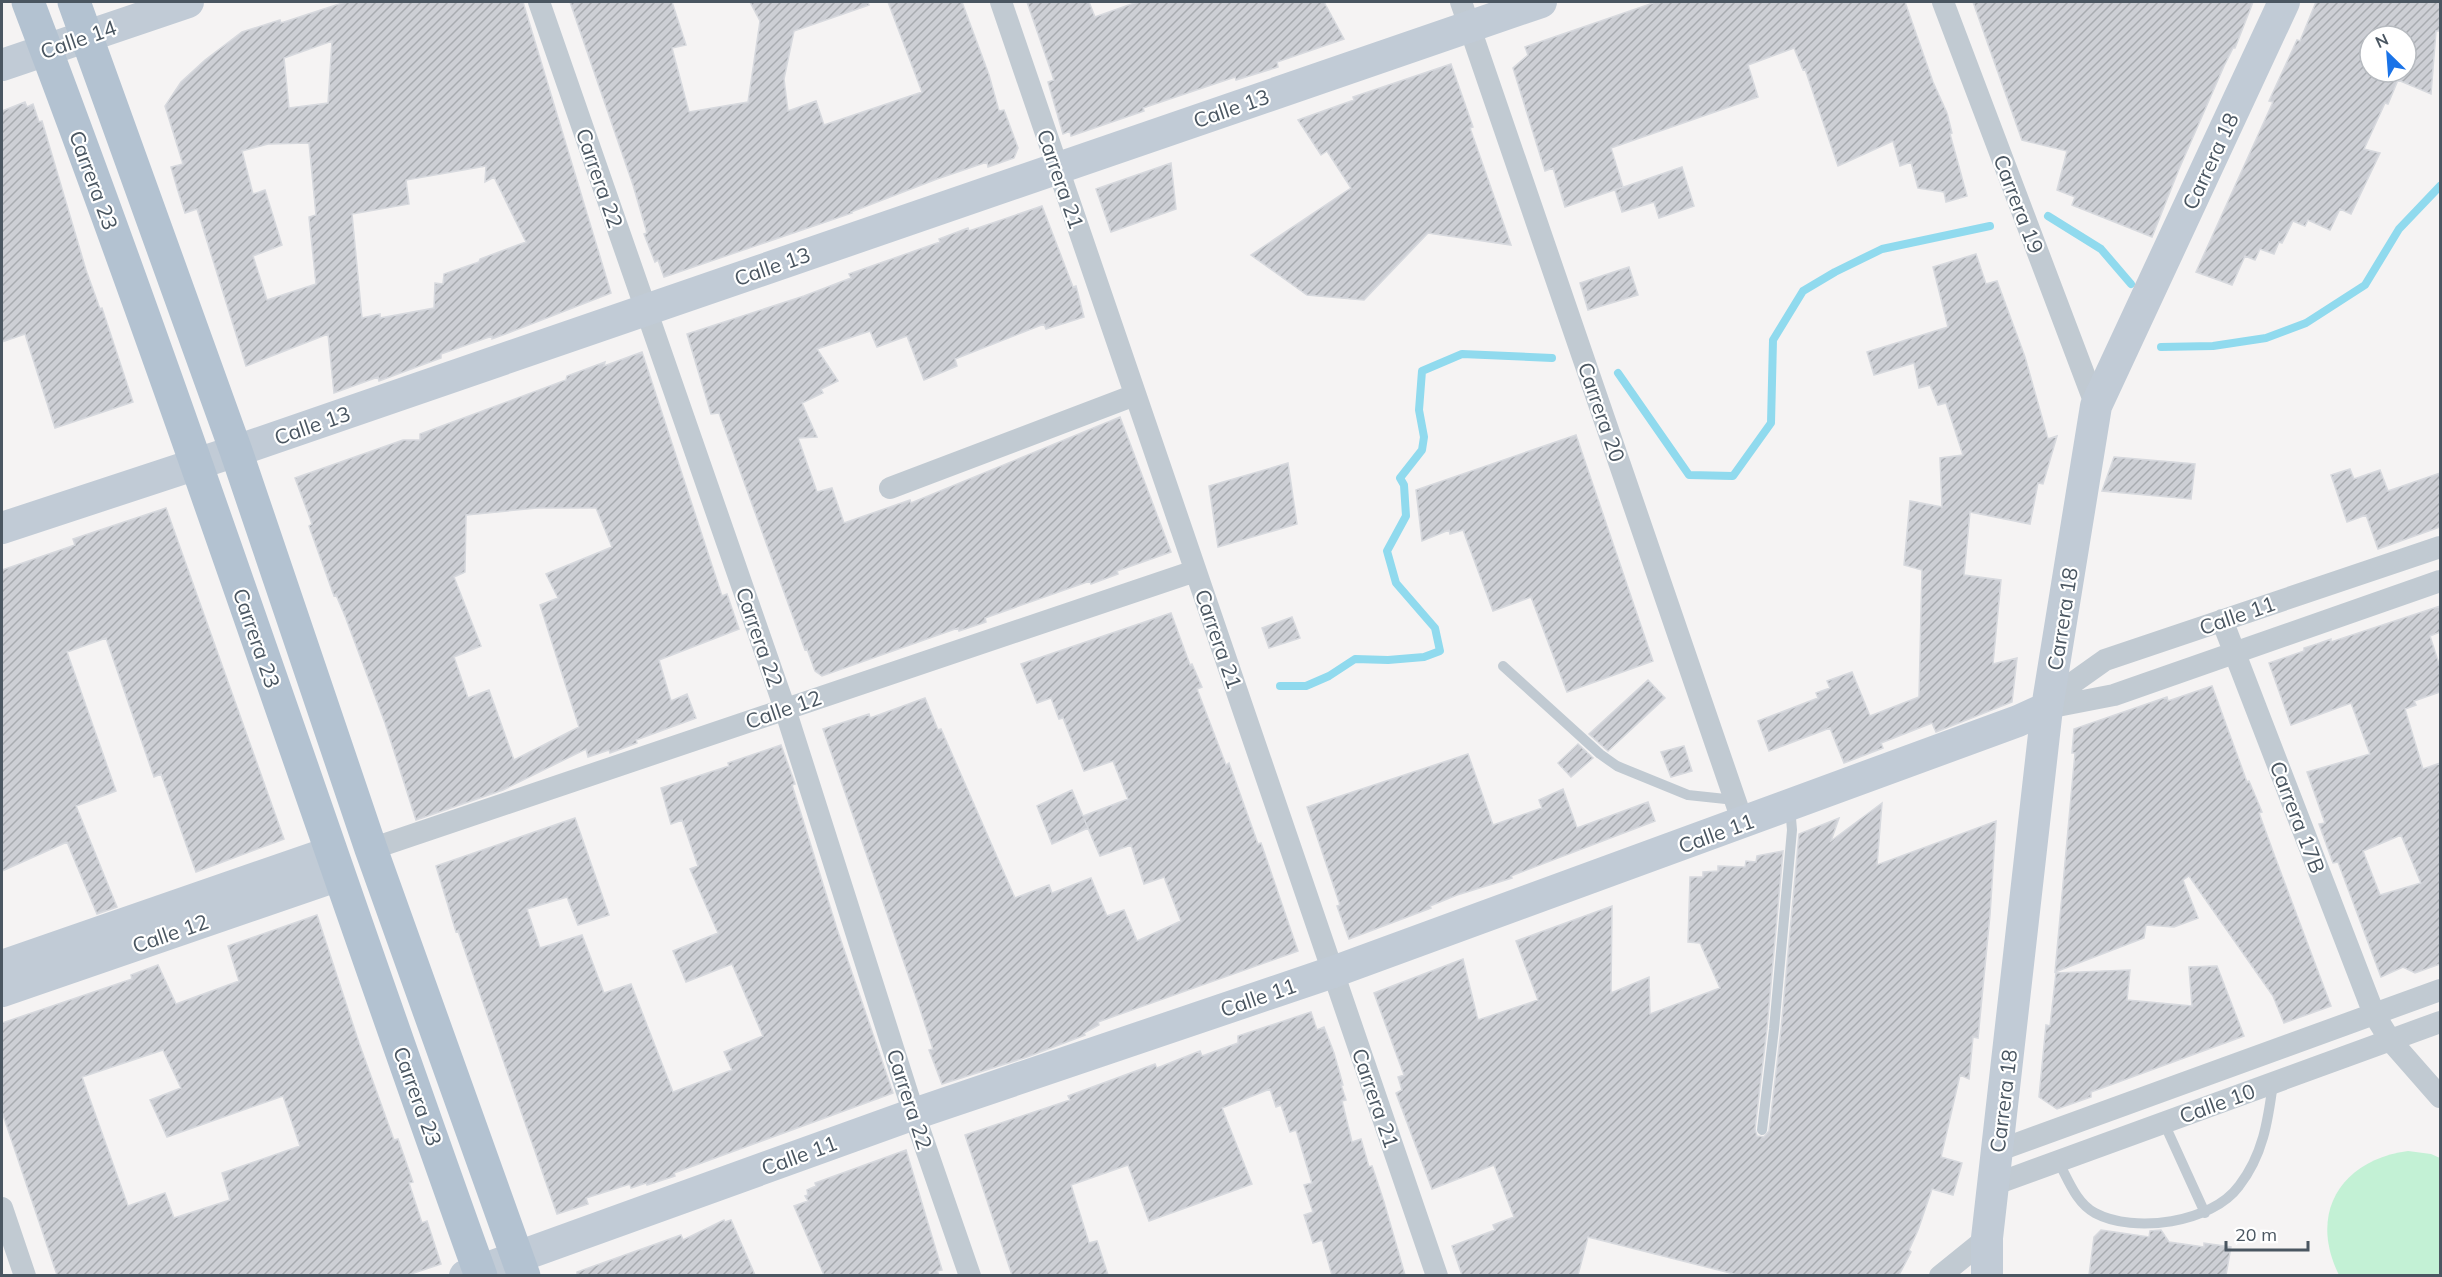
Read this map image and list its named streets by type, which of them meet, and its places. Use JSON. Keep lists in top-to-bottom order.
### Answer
{
  "streets": {
    "main road": ["Carrera 23"],
    "street": [
      "Calle 14",
      "Calle 13",
      "Carrera 18",
      "Carrera 22",
      "Carrera 21",
      "Carrera 19",
      "Carrera 20",
      "Calle 11",
      "Calle 12",
      "Carrera 17B",
      "Calle 10"
    ]
  },
  "crossings": [
    ["Calle 14", "Carrera 23"],
    ["Calle 13", "Carrera 22"],
    ["Calle 13", "Carrera 21"],
    ["Calle 13", "Carrera 23"],
    ["Calle 13", "Carrera 20"],
    ["Carrera 18", "Carrera 19"],
    ["Carrera 18", "Calle 11"],
    ["Carrera 18", "Calle 10"],
    ["Carrera 22", "Calle 11"],
    ["Carrera 22", "Calle 12"],
    ["Carrera 21", "Calle 11"],
    ["Carrera 21", "Calle 12"],
    ["Carrera 23", "Calle 11"],
    ["Carrera 23", "Calle 12"],
    ["Carrera 20", "Calle 11"],
    ["Calle 11", "Carrera 17B"],
    ["Carrera 17B", "Calle 10"]
  ],
  "scale_bar": "20 m",
  "north": "top left"
}
